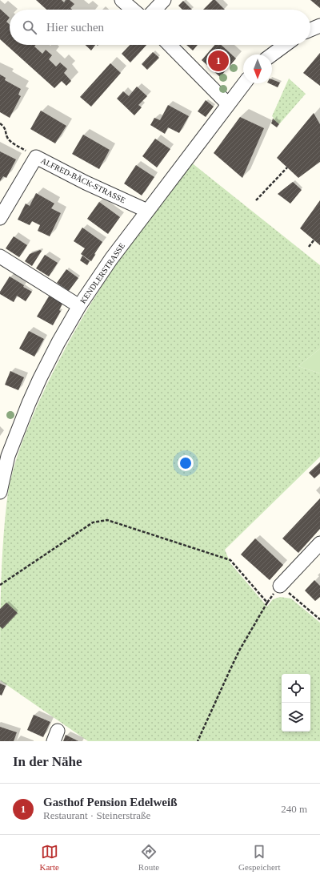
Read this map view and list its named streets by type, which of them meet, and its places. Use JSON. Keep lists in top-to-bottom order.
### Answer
{
  "streets": {
    "street": ["ALFRED-BÄCK-STRASSE", "KENDLERSTRASSE"]
  },
  "crossings": [
    ["ALFRED-BÄCK-STRASSE", "KENDLERSTRASSE"]
  ],
  "north": "bottom",
  "page": {
    "search": "Hier suchen",
    "pins": "1",
    "heading": "In der Nähe",
    "list": [
      {
        "mark": "1",
        "name": "Gasthof Pension Edelweiß",
        "note": "Restaurant · Steinerstraße",
        "value": "240 m"
      }
    ],
    "nav": ["Karte", "Route", "Gespeichert"]
  }
}
